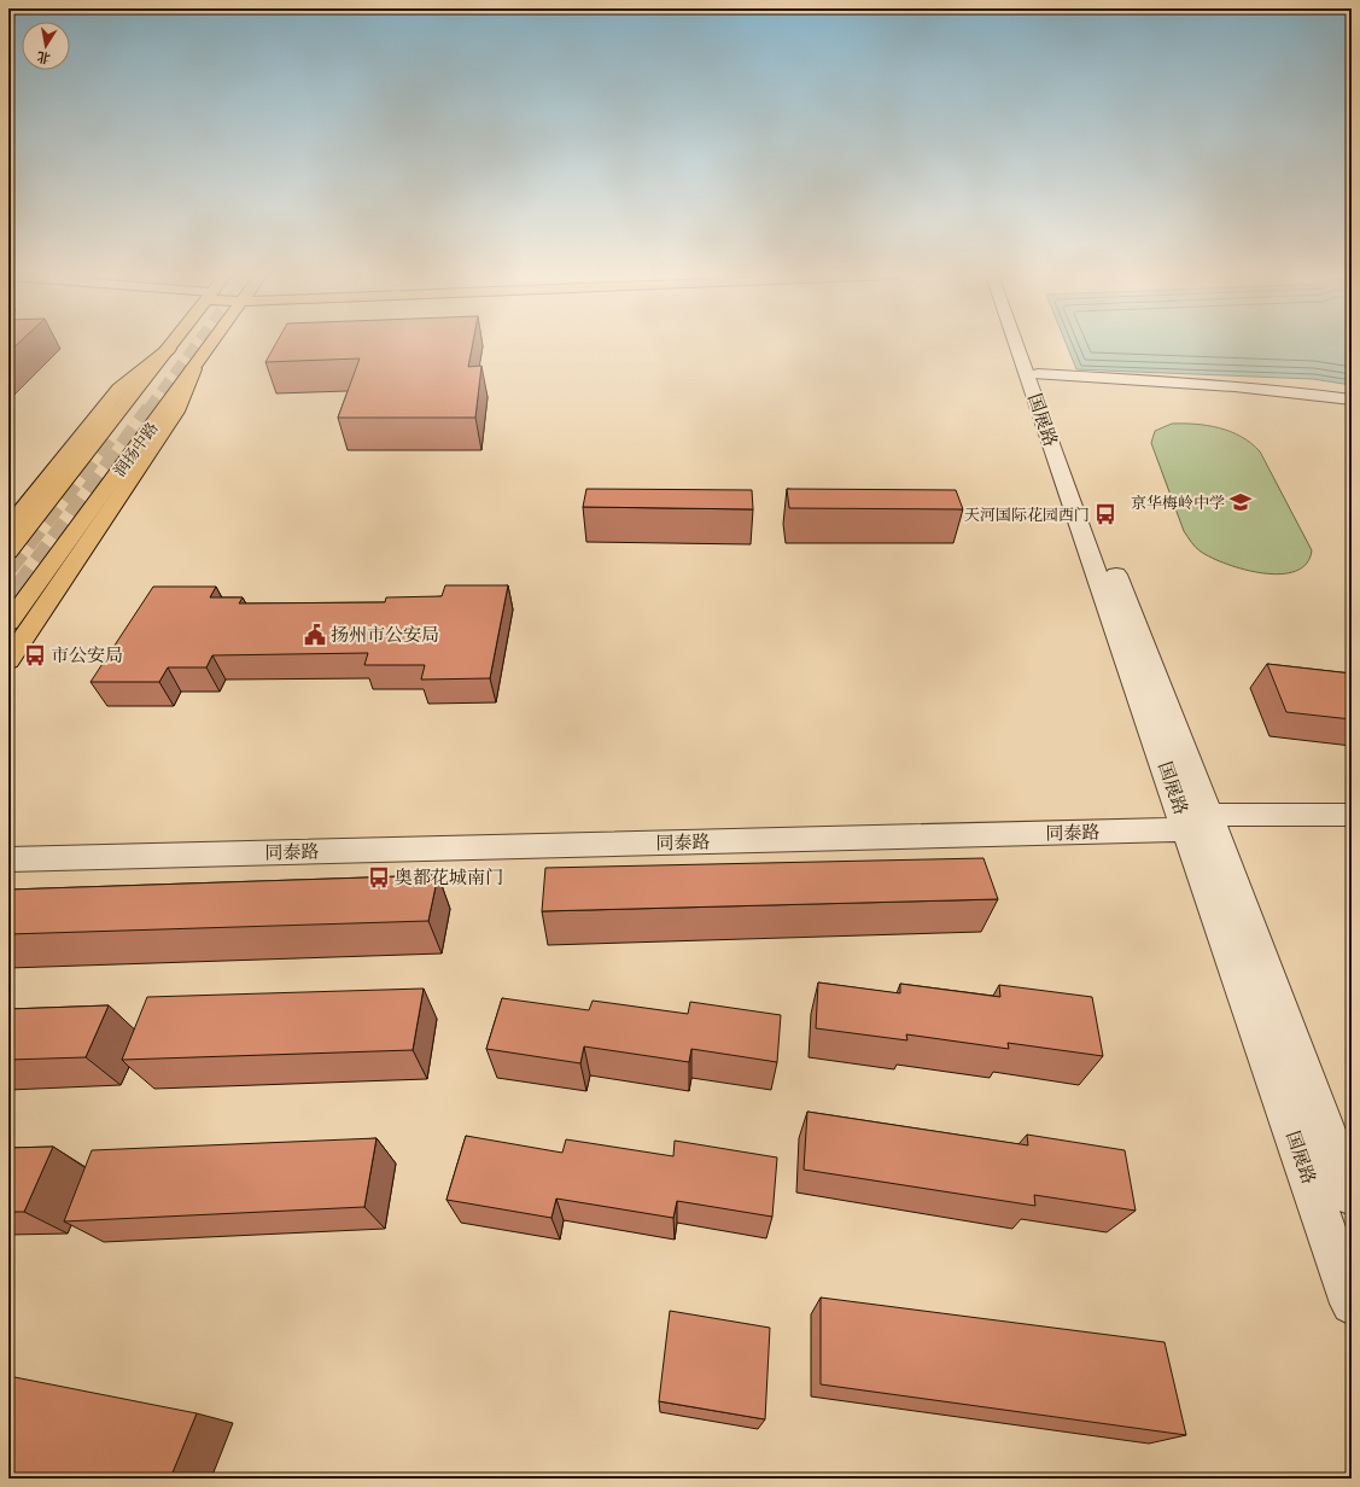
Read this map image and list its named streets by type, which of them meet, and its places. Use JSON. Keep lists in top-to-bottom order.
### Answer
{
  "streets": {
    "main road": ["润扬中路"],
    "street": ["国展路", "同泰路"]
  },
  "crossings": [
    ["国展路", "同泰路"]
  ],
  "places": {
    "school or university": ["京华梅岭中学"],
    "bus stop": ["天河国际花园西门", "市公安局", "奥都花城南门"],
    "public building": ["扬州市公安局"]
  },
  "north": "bottom"
}
